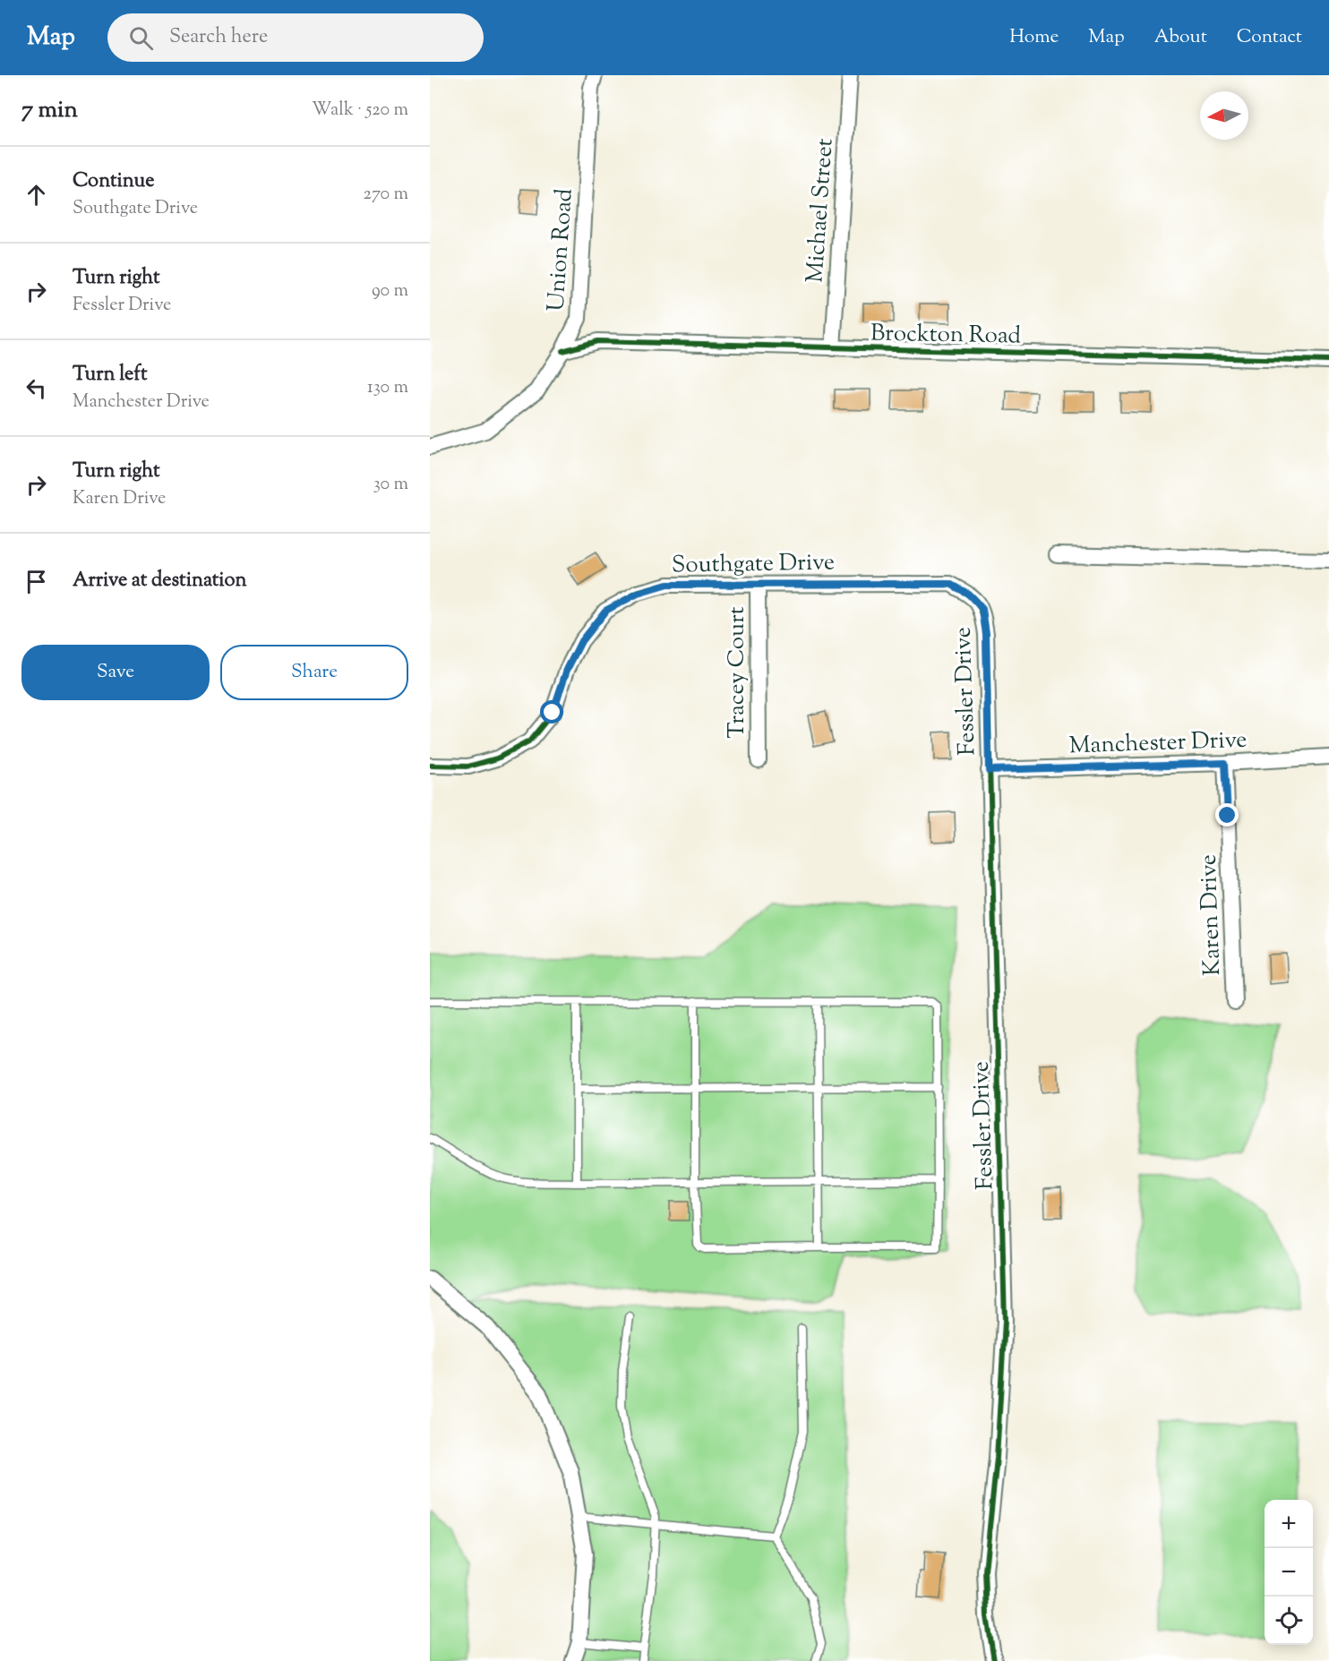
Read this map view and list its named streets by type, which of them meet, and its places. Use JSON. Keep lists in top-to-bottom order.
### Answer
{
  "streets": {
    "street": [
      "Michael Street",
      "Union Road",
      "Brockton Road",
      "Southgate Drive",
      "Tracey Court",
      "Fessler Drive",
      "Manchester Drive",
      "Karen Drive"
    ]
  },
  "crossings": [
    ["Michael Street", "Brockton Road"],
    ["Union Road", "Brockton Road"],
    ["Southgate Drive", "Tracey Court"],
    ["Southgate Drive", "Fessler Drive"],
    ["Fessler Drive", "Manchester Drive"],
    ["Manchester Drive", "Karen Drive"]
  ],
  "north": "left",
  "page": {
    "header": "Map",
    "search": "Search here",
    "nav": [
      "Home",
      "Map",
      "About",
      "Contact"
    ],
    "heading": ["7 min", "Walk · 520 m"],
    "list": [
      ["Continue", "Southgate Drive", "270 m"],
      ["Turn right", "Fessler Drive", "90 m"],
      ["Turn left", "Manchester Drive", "130 m"],
      ["Turn right", "Karen Drive", "30 m"],
      "Arrive at destination"
    ],
    "buttons": ["Save", "Share"],
    "map_buttons": ["+", "−"]
  }
}
